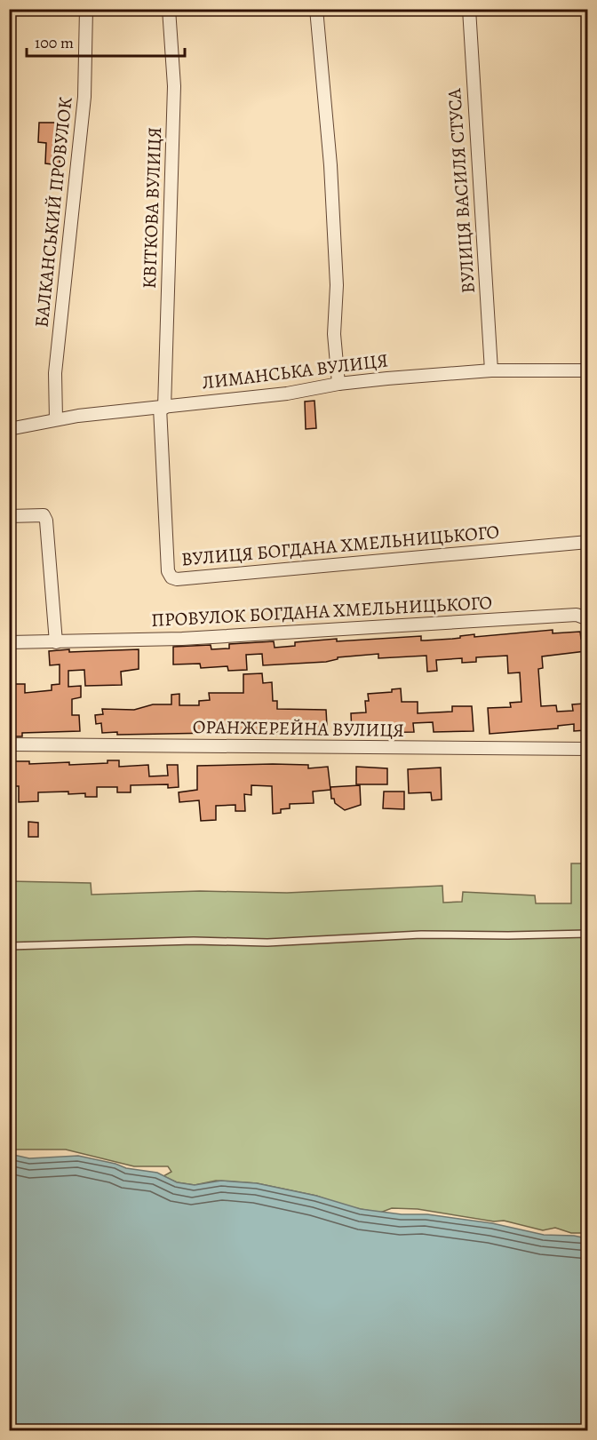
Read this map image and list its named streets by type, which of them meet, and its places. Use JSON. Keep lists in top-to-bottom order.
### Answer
{
  "streets": {
    "street": [
      "ВУЛИЦЯ ВАСИЛЯ СТУСА",
      "КВІТКОВА ВУЛИЦЯ",
      "БАЛКАНСЬКИЙ ПРОВУЛОК",
      "ЛИМАНСЬКА ВУЛИЦЯ",
      "ВУЛИЦЯ БОГДАНА ХМЕЛЬНИЦЬКОГО",
      "ПРОВУЛОК БОГДАНА ХМЕЛЬНИЦЬКОГО",
      "ОРАНЖЕРЕЙНА ВУЛИЦЯ"
    ]
  },
  "crossings": [
    ["ВУЛИЦЯ ВАСИЛЯ СТУСА", "ЛИМАНСЬКА ВУЛИЦЯ"],
    ["КВІТКОВА ВУЛИЦЯ", "ЛИМАНСЬКА ВУЛИЦЯ"],
    ["КВІТКОВА ВУЛИЦЯ", "ВУЛИЦЯ БОГДАНА ХМЕЛЬНИЦЬКОГО"],
    ["БАЛКАНСЬКИЙ ПРОВУЛОК", "ЛИМАНСЬКА ВУЛИЦЯ"],
    ["ЛИМАНСЬКА ВУЛИЦЯ", "ВУЛИЦЯ БОГДАНА ХМЕЛЬНИЦЬКОГО"]
  ],
  "scale_bar": "100 m"
}
